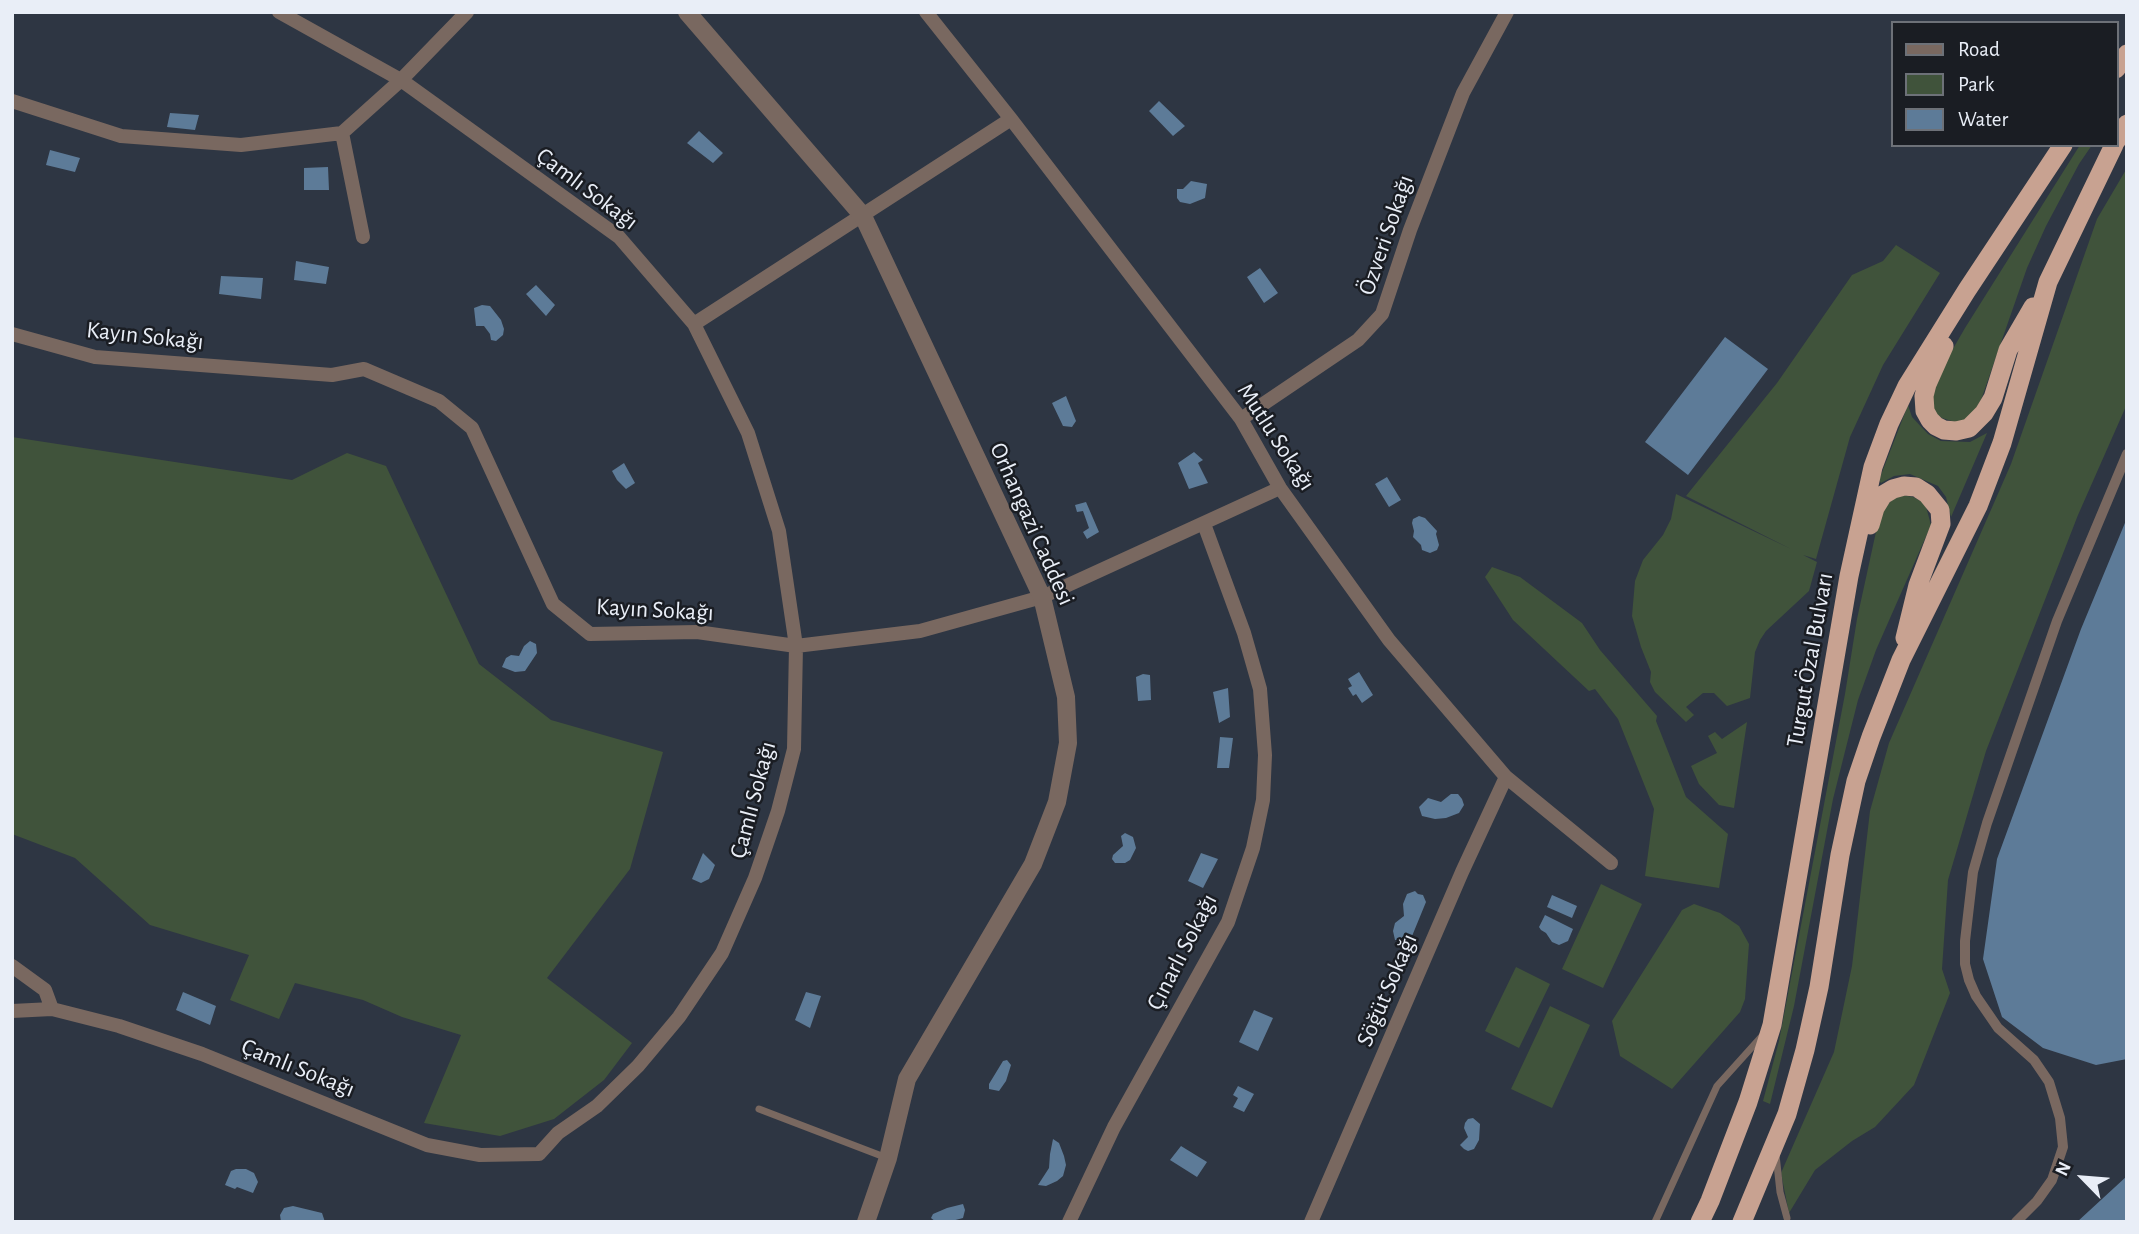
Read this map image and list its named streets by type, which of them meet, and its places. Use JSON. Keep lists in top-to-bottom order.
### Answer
{
  "streets": {
    "highway": ["Turgut Özal Bulvarı"],
    "street": [
      "Çamlı Sokağı",
      "Özveri Sokağı",
      "Kayın Sokağı",
      "Mutlu Sokağı",
      "Orhangazi Caddesi",
      "Çınarlı Sokağı",
      "Söğüt Sokağı"
    ]
  },
  "crossings": [
    ["Çamlı Sokağı", "Kayın Sokağı"],
    ["Özveri Sokağı", "Mutlu Sokağı"],
    ["Kayın Sokağı", "Mutlu Sokağı"],
    ["Kayın Sokağı", "Orhangazi Caddesi"],
    ["Kayın Sokağı", "Çınarlı Sokağı"],
    ["Mutlu Sokağı", "Söğüt Sokağı"]
  ],
  "legend": ["Road", "Park", "Water"],
  "north": "top left"
}
